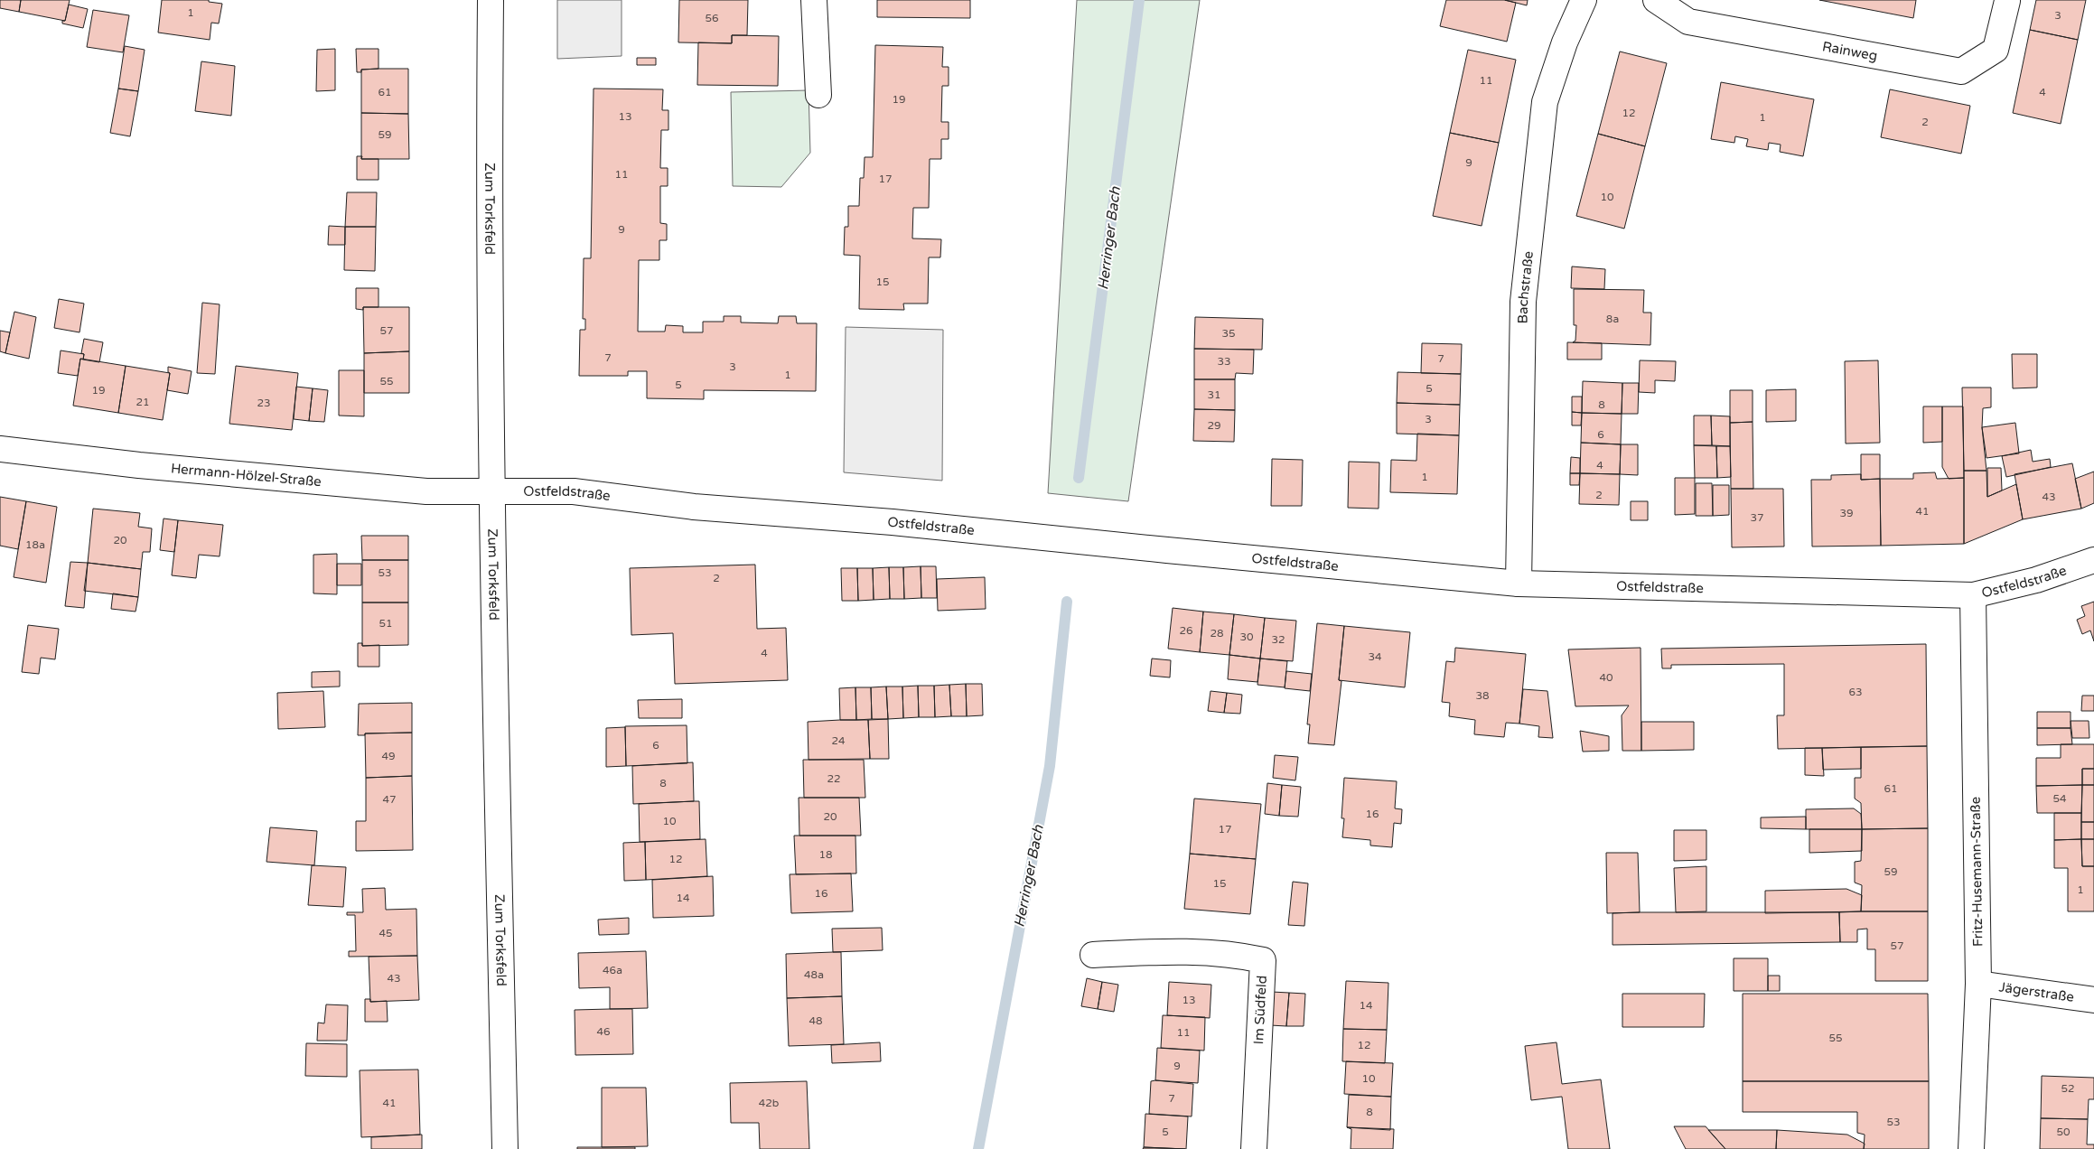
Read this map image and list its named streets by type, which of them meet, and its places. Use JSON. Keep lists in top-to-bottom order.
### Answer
{
  "streets": {
    "street": [
      "Rainweg",
      "Zum Torksfeld",
      "Bachstraße",
      "Hermann-Hölzel-Straße",
      "Ostfeldstraße",
      "Fritz-Husemann-Straße",
      "Jägerstraße",
      "Im Südfeld"
    ]
  },
  "crossings": [
    ["Zum Torksfeld", "Hermann-Hölzel-Straße"],
    ["Zum Torksfeld", "Ostfeldstraße"],
    ["Bachstraße", "Ostfeldstraße"],
    ["Hermann-Hölzel-Straße", "Ostfeldstraße"],
    ["Ostfeldstraße", "Fritz-Husemann-Straße"],
    ["Fritz-Husemann-Straße", "Jägerstraße"]
  ],
  "water": ["Herringer Bach"],
  "house_numbers": [
    "1",
    "3",
    "56",
    "11",
    "61",
    "4",
    "19",
    "12",
    "13",
    "1",
    "2",
    "59",
    "9",
    "11",
    "17",
    "10",
    "9",
    "15",
    "8a",
    "57",
    "35",
    "7",
    "7",
    "33",
    "3",
    "1",
    "55",
    "5",
    "5",
    "19",
    "31",
    "21",
    "23",
    "8",
    "3",
    "29",
    "6",
    "4",
    "1",
    "2",
    "43",
    "41",
    "39",
    "37",
    "20",
    "18a",
    "53",
    "2",
    "51",
    "26",
    "28",
    "30",
    "32",
    "4",
    "34",
    "40",
    "63",
    "38",
    "24",
    "6",
    "49",
    "22",
    "8",
    "61",
    "54",
    "47",
    "16",
    "20",
    "10",
    "17",
    "18",
    "12",
    "59",
    "15",
    "1",
    "16",
    "14",
    "45",
    "57",
    "46a",
    "48a",
    "43",
    "13",
    "14",
    "48",
    "46",
    "11",
    "55",
    "12",
    "9",
    "10",
    "52",
    "7",
    "41",
    "42b",
    "8",
    "53",
    "5",
    "50"
  ]
}
